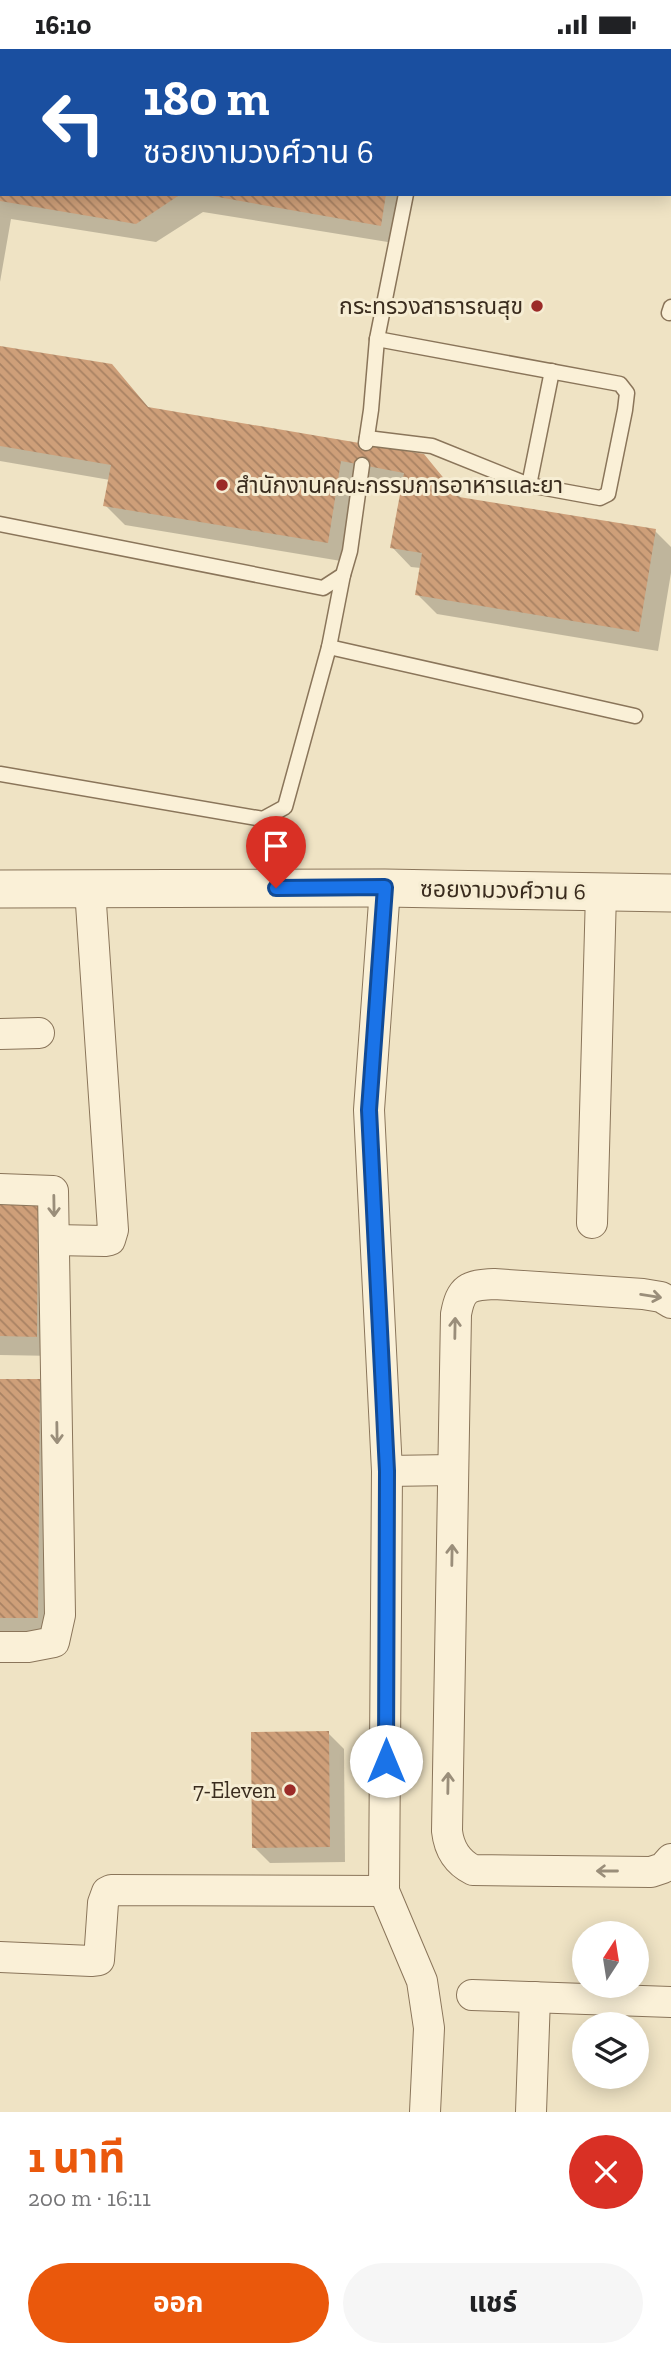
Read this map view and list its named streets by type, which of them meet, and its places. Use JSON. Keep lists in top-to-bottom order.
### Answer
{
  "streets": {
    "street": ["ซอยงามวงศ์วาน 6"]
  },
  "places": ["กระทรวงสาธารณสุข", "สำนักงานคณะกรรมการอาหารและยา", "7-Eleven"],
  "north": "top",
  "page": {
    "status": "16:10",
    "turn": ["180 m", "ซอยงามวงศ์วาน 6"],
    "heading": ["1 นาที", "200 m · 16:11"],
    "buttons": ["ออก", "แชร์"]
  }
}
